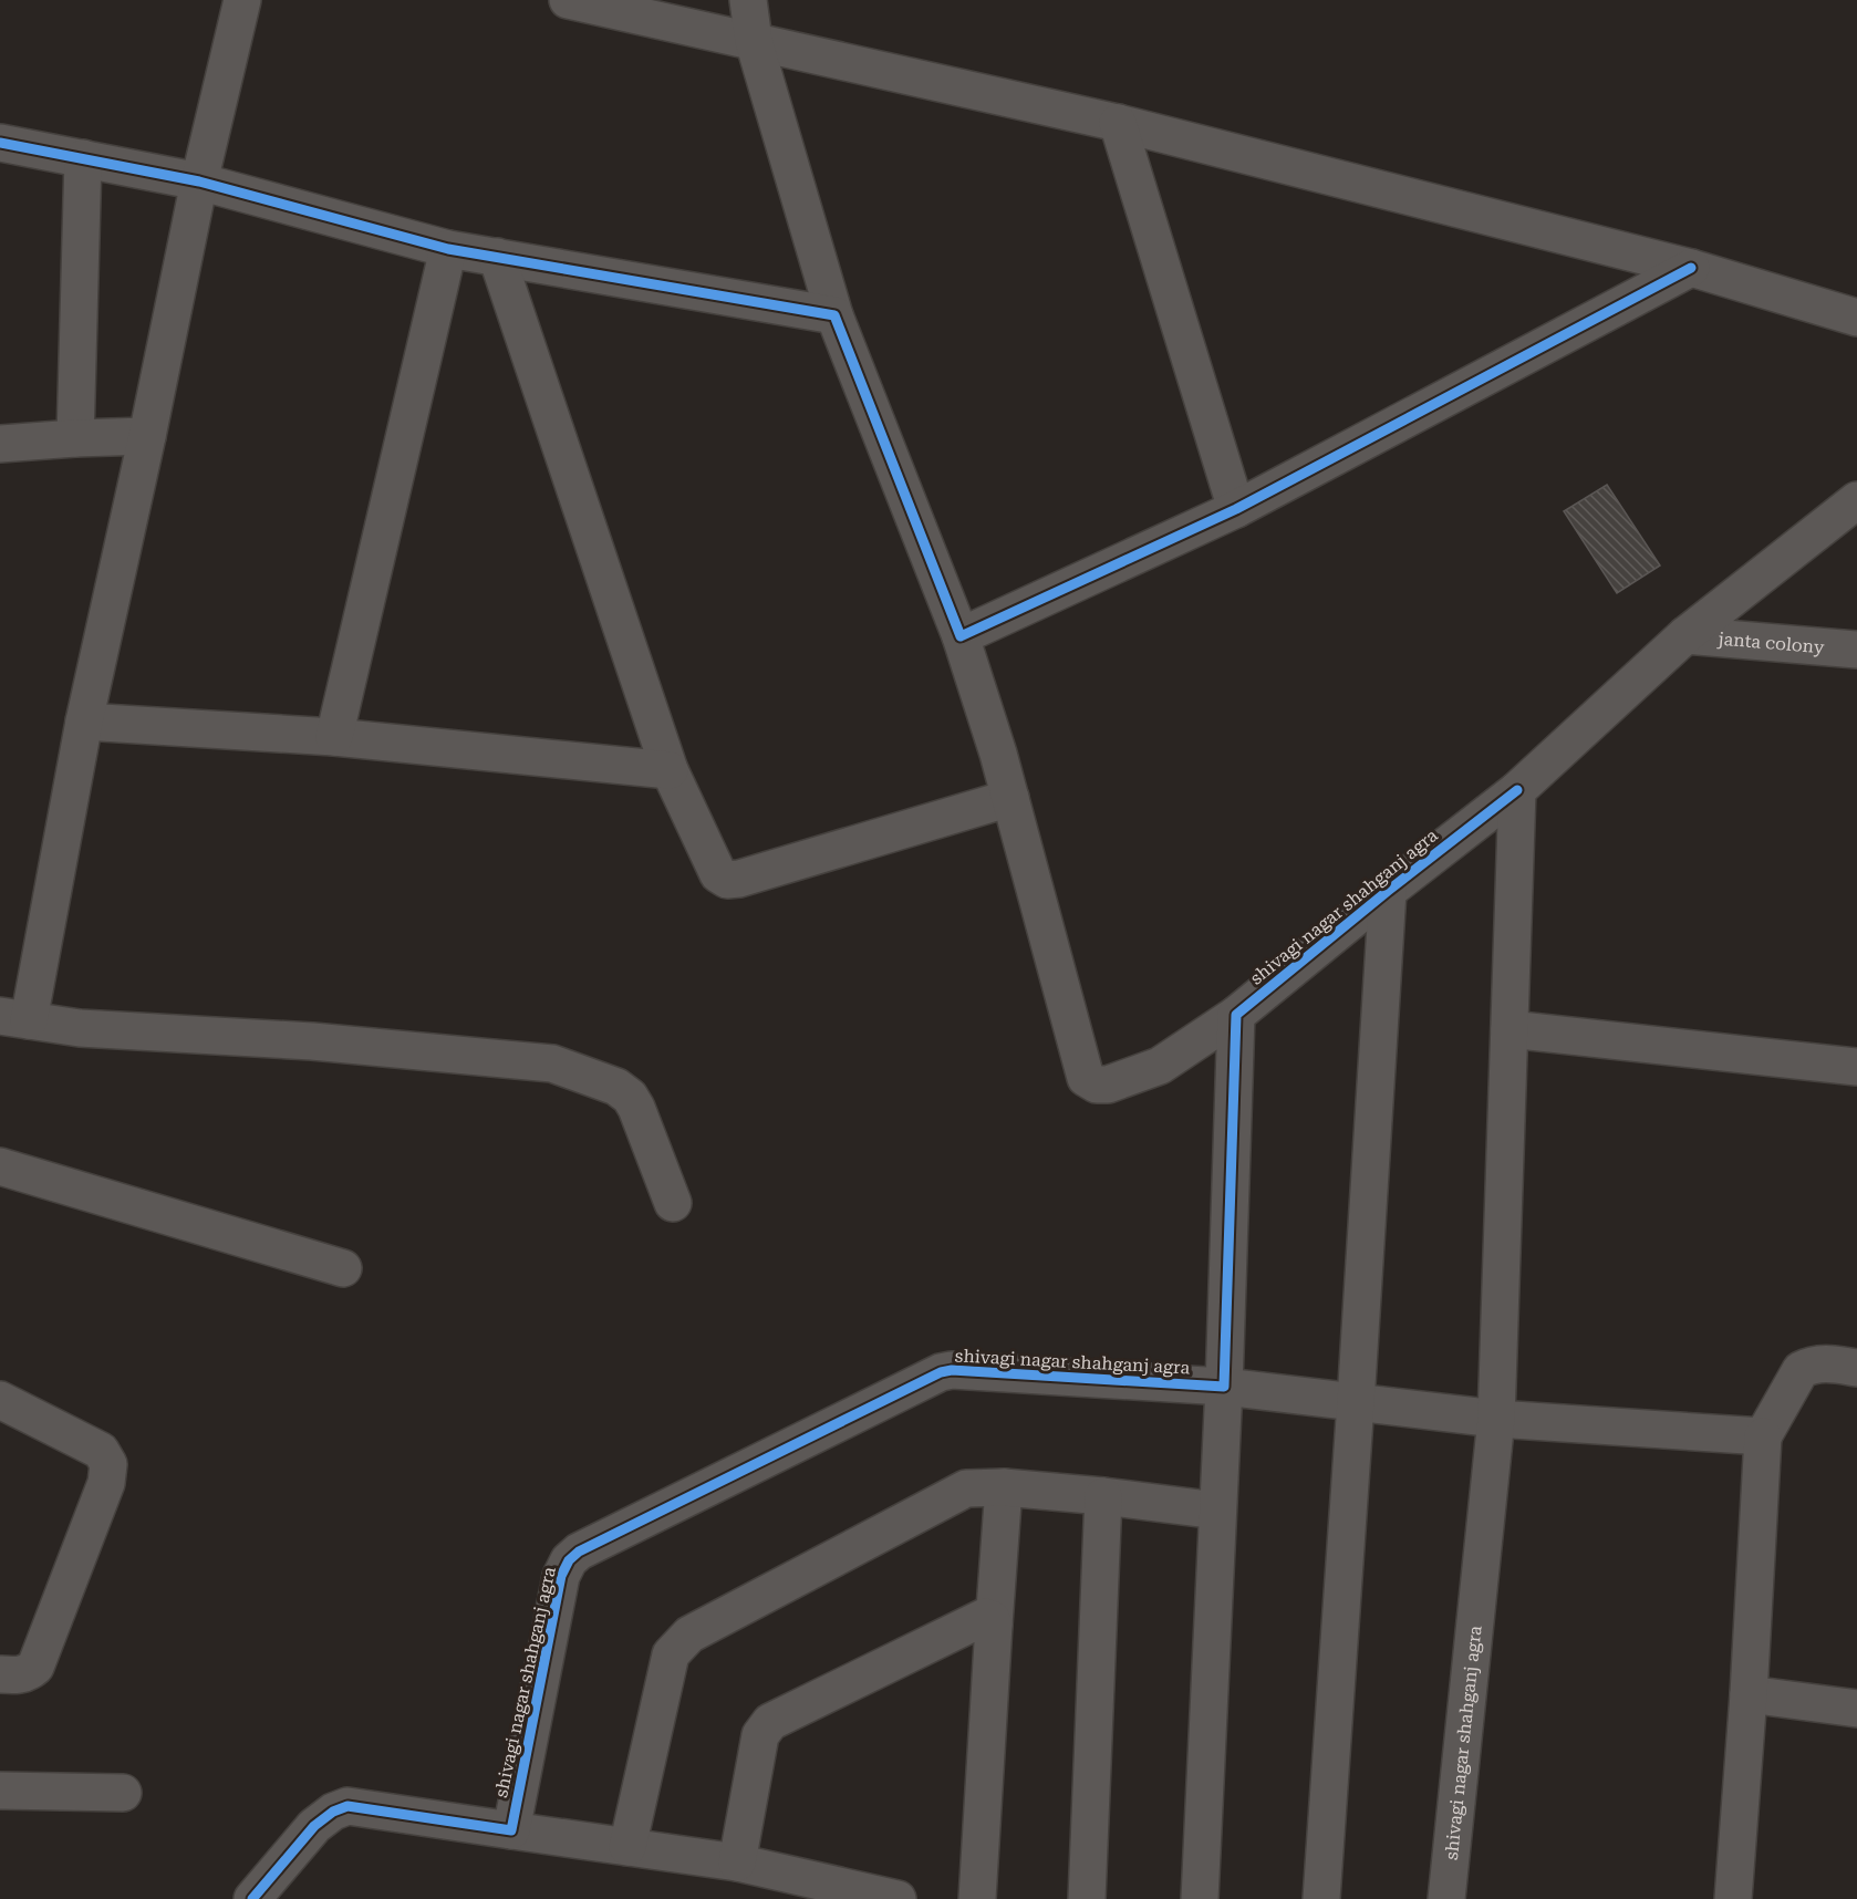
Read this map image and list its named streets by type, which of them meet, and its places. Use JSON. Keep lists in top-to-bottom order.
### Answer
{
  "streets": {
    "street": ["janta colony", "shivagi nagar shahganj agra"]
  },
  "crossings": [
    ["janta colony", "shivagi nagar shahganj agra"]
  ]
}
